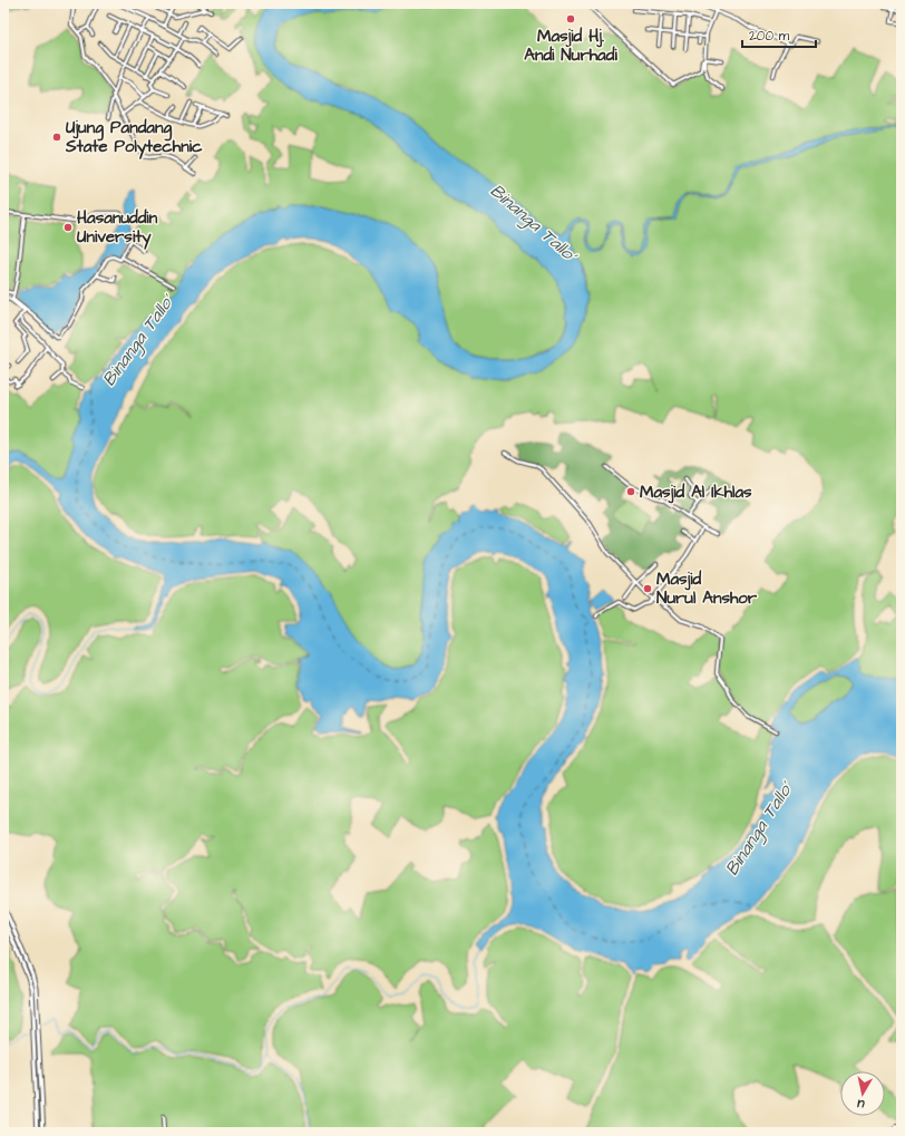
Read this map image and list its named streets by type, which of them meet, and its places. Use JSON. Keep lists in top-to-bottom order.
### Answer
{
  "water": ["Binanga Tallo'"],
  "places": [
    "Masjid Hj. Andi Nurhadi",
    "Ujung Pandang State Polytechnic",
    "Hasanuddin University",
    "Masjid Al Ikhlas",
    "Masjid Nurul Anshor"
  ],
  "scale_bar": "200 m",
  "north": "bottom"
}
